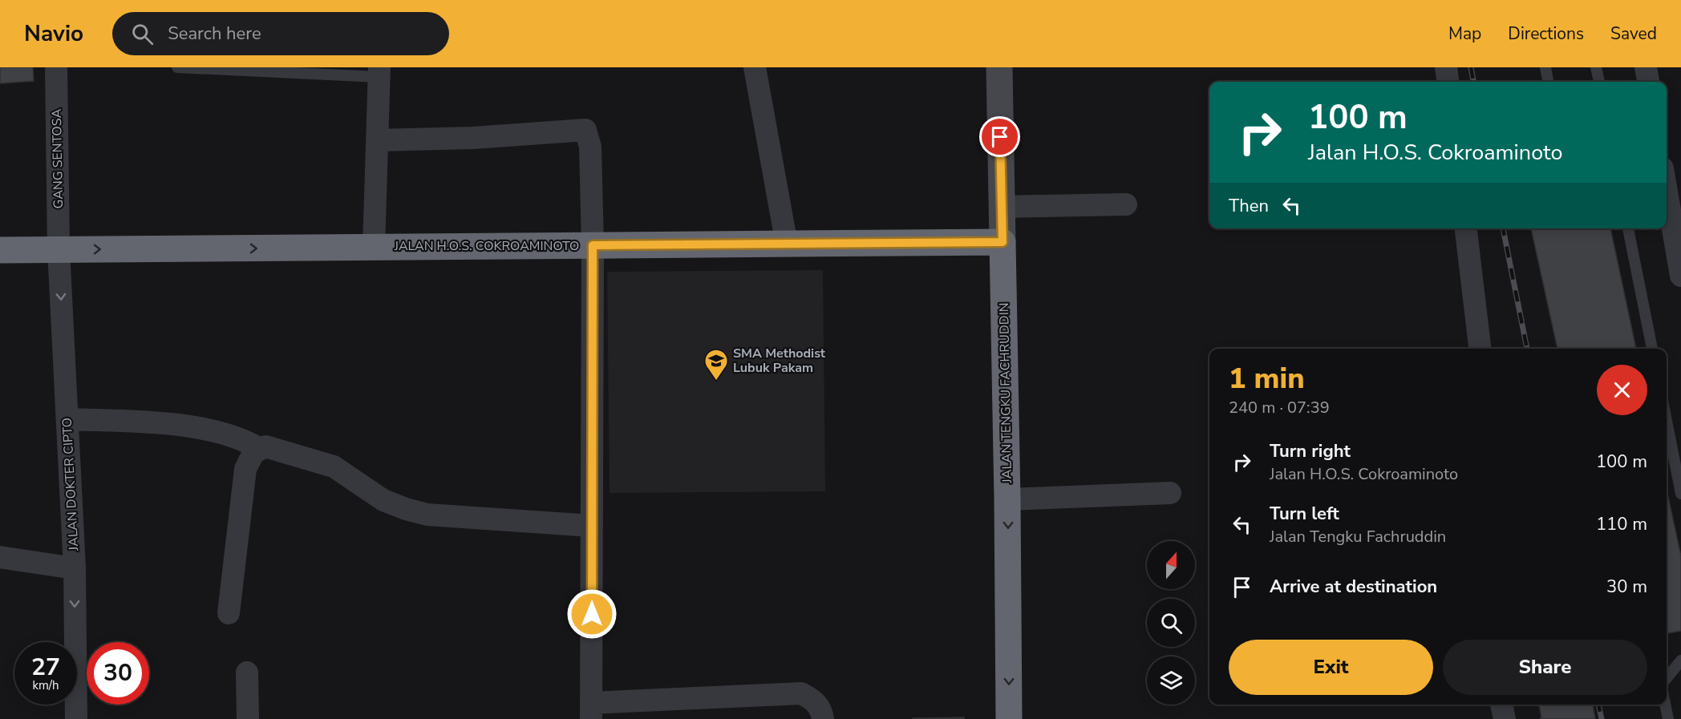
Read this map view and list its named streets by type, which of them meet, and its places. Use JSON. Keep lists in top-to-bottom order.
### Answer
{
  "streets": {
    "highway": ["JALAN H.O.S. COKROAMINOTO", "JALAN TENGKU FACHRUDDIN"],
    "street": ["GANG SENTOSA", "JALAN DOKTER CIPTO"]
  },
  "crossings": [
    ["GANG SENTOSA", "JALAN H.O.S. COKROAMINOTO"],
    ["GANG SENTOSA", "JALAN DOKTER CIPTO"],
    ["JALAN H.O.S. COKROAMINOTO", "JALAN TENGKU FACHRUDDIN"],
    ["JALAN H.O.S. COKROAMINOTO", "JALAN DOKTER CIPTO"]
  ],
  "one_way": ["JALAN DOKTER CIPTO"],
  "places": {
    "school or university": ["SMA Methodist Lubuk Pakam"]
  },
  "north": "top",
  "page": {
    "header": "Navio",
    "search": "Search here",
    "nav": ["Map", "Directions", "Saved"],
    "turn": ["100 m", "Jalan H.O.S. Cokroaminoto"],
    "then": "Then",
    "heading": ["1 min", "240 m · 07:39"],
    "list": [
      {
        "name": "Turn right",
        "note": "Jalan H.O.S. Cokroaminoto",
        "value": "100 m"
      },
      {
        "name": "Turn left",
        "note": "Jalan Tengku Fachruddin",
        "value": "110 m"
      },
      {
        "name": "Arrive at destination",
        "value": "30 m"
      }
    ],
    "buttons": ["Exit", "Share"],
    "speed": "27 km/h",
    "limit": "30"
  }
}
